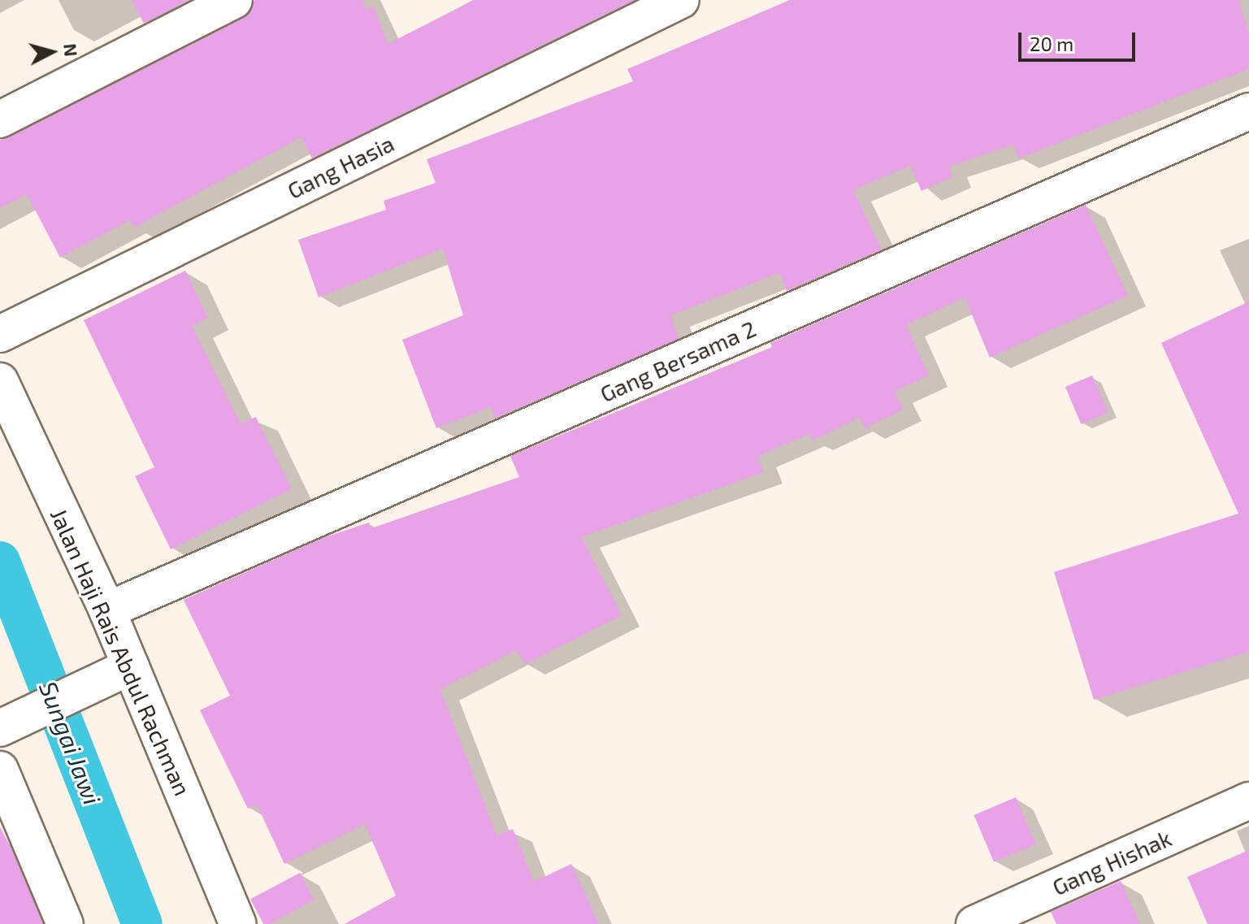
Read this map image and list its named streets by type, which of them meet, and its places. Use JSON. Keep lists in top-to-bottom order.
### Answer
{
  "streets": {
    "street": [
      "Gang Hasia",
      "Gang Bersama 2",
      "Jalan Haji Rais Abdul Rachman",
      "Gang Hishak"
    ]
  },
  "crossings": [
    ["Gang Bersama 2", "Jalan Haji Rais Abdul Rachman"]
  ],
  "water": ["Sungai Jawi"],
  "scale_bar": "20 m",
  "north": "right"
}
